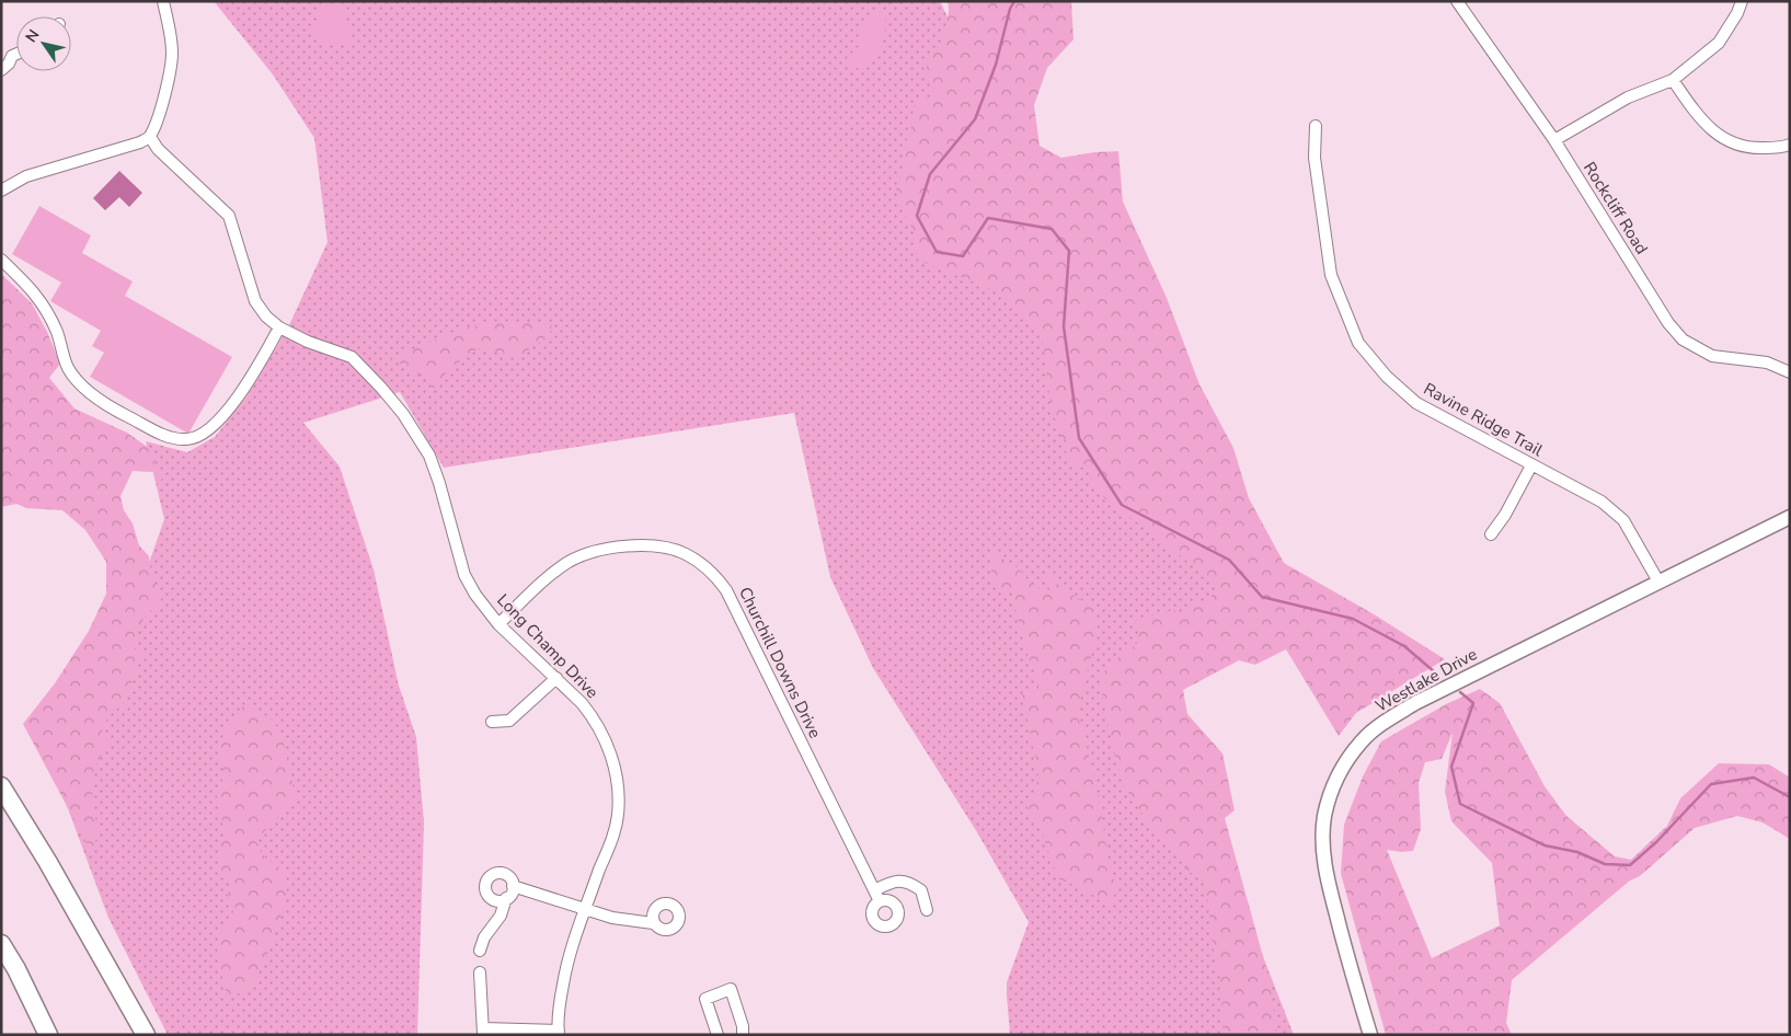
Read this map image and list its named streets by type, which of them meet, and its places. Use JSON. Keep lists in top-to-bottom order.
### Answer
{
  "streets": {
    "street": [
      "Rockcliff Road",
      "Ravine Ridge Trail",
      "Long Champ Drive",
      "Churchill Downs Drive",
      "Westlake Drive"
    ]
  },
  "crossings": [
    ["Ravine Ridge Trail", "Westlake Drive"],
    ["Long Champ Drive", "Churchill Downs Drive"]
  ],
  "north": "top left"
}
